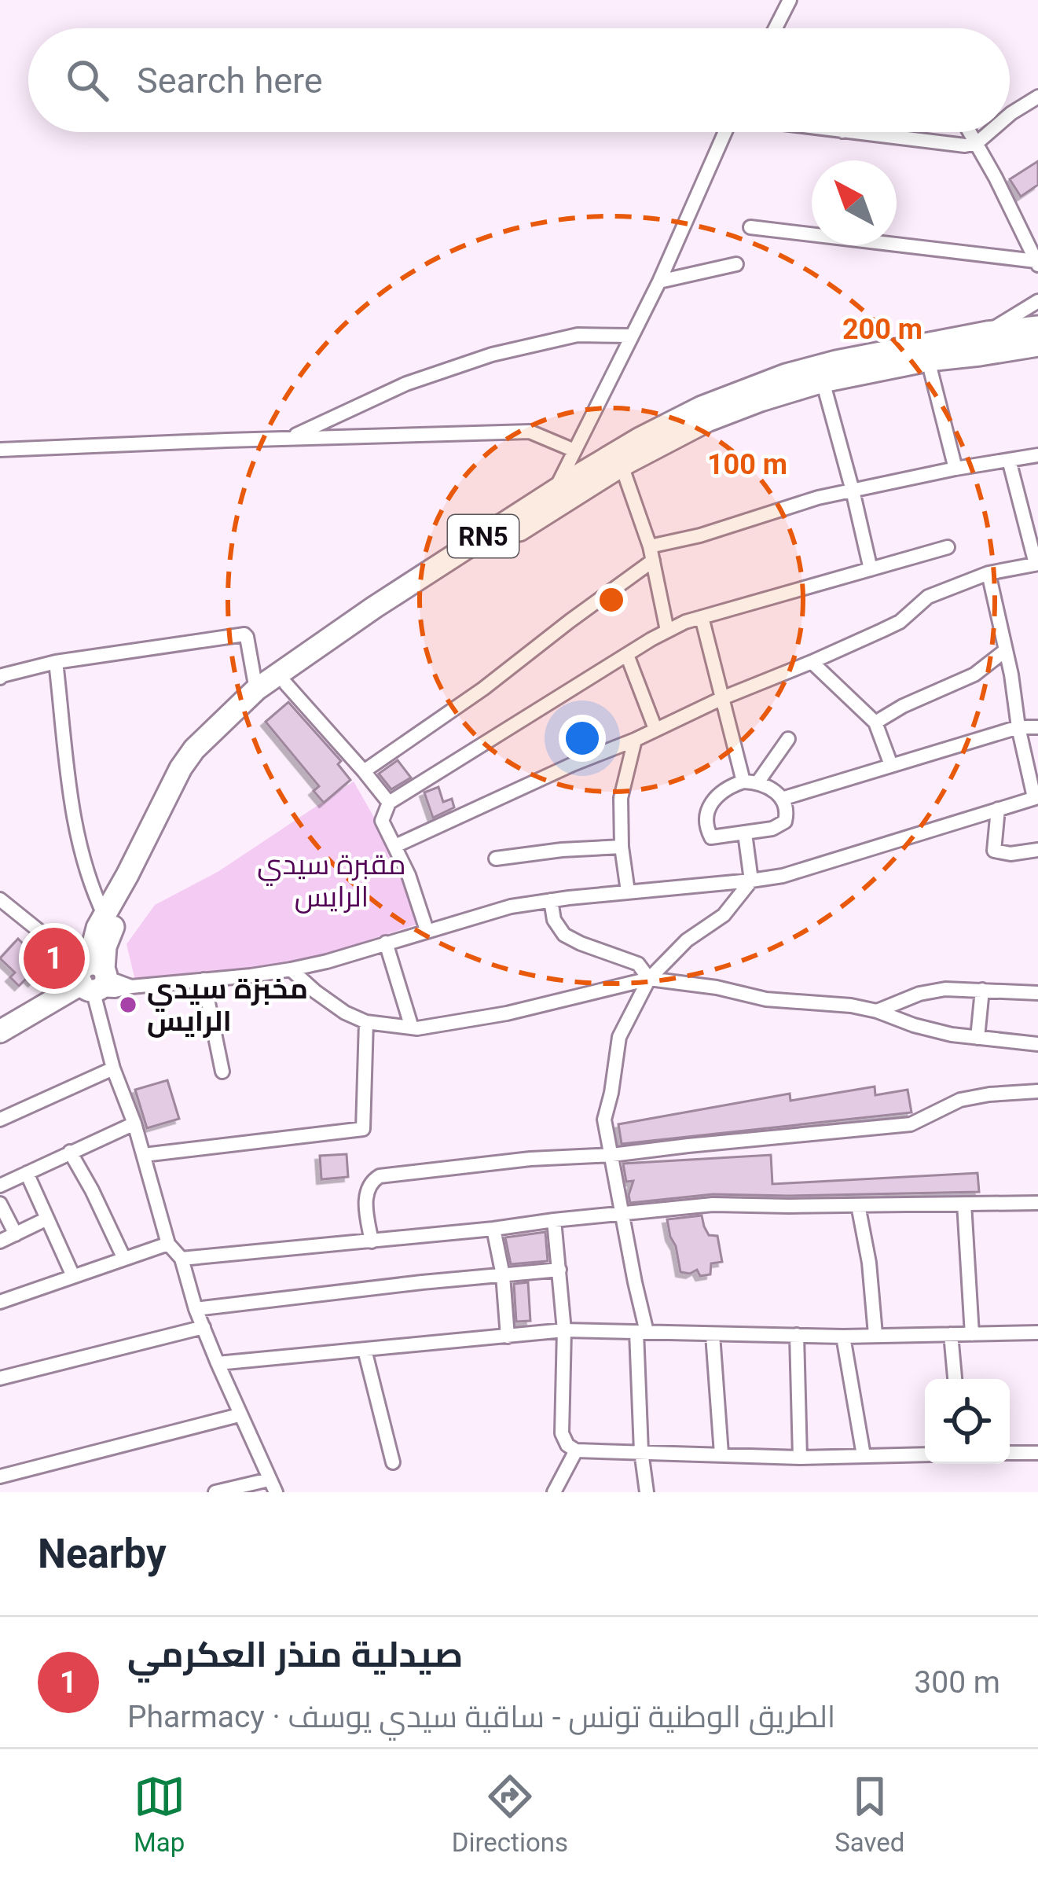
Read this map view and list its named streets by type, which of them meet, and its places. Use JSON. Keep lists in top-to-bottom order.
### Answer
{
  "streets": {
    "main road": ["RN5"]
  },
  "parks": ["مقبرة سيدي الرايس"],
  "places": ["مخبزة سيدي الرايس"],
  "north": "top left",
  "page": {
    "search": "Search here",
    "pins": "1",
    "heading": "Nearby",
    "list": [
      {
        "mark": "1",
        "name": "صيدلية منذر العكرمي",
        "note": "Pharmacy · الطريق الوطنية تونس - ساقية سيدي يوسف",
        "value": "300 m"
      }
    ],
    "nav": ["Map", "Directions", "Saved"]
  },
  "rings": ["200 m", "100 m"]
}
